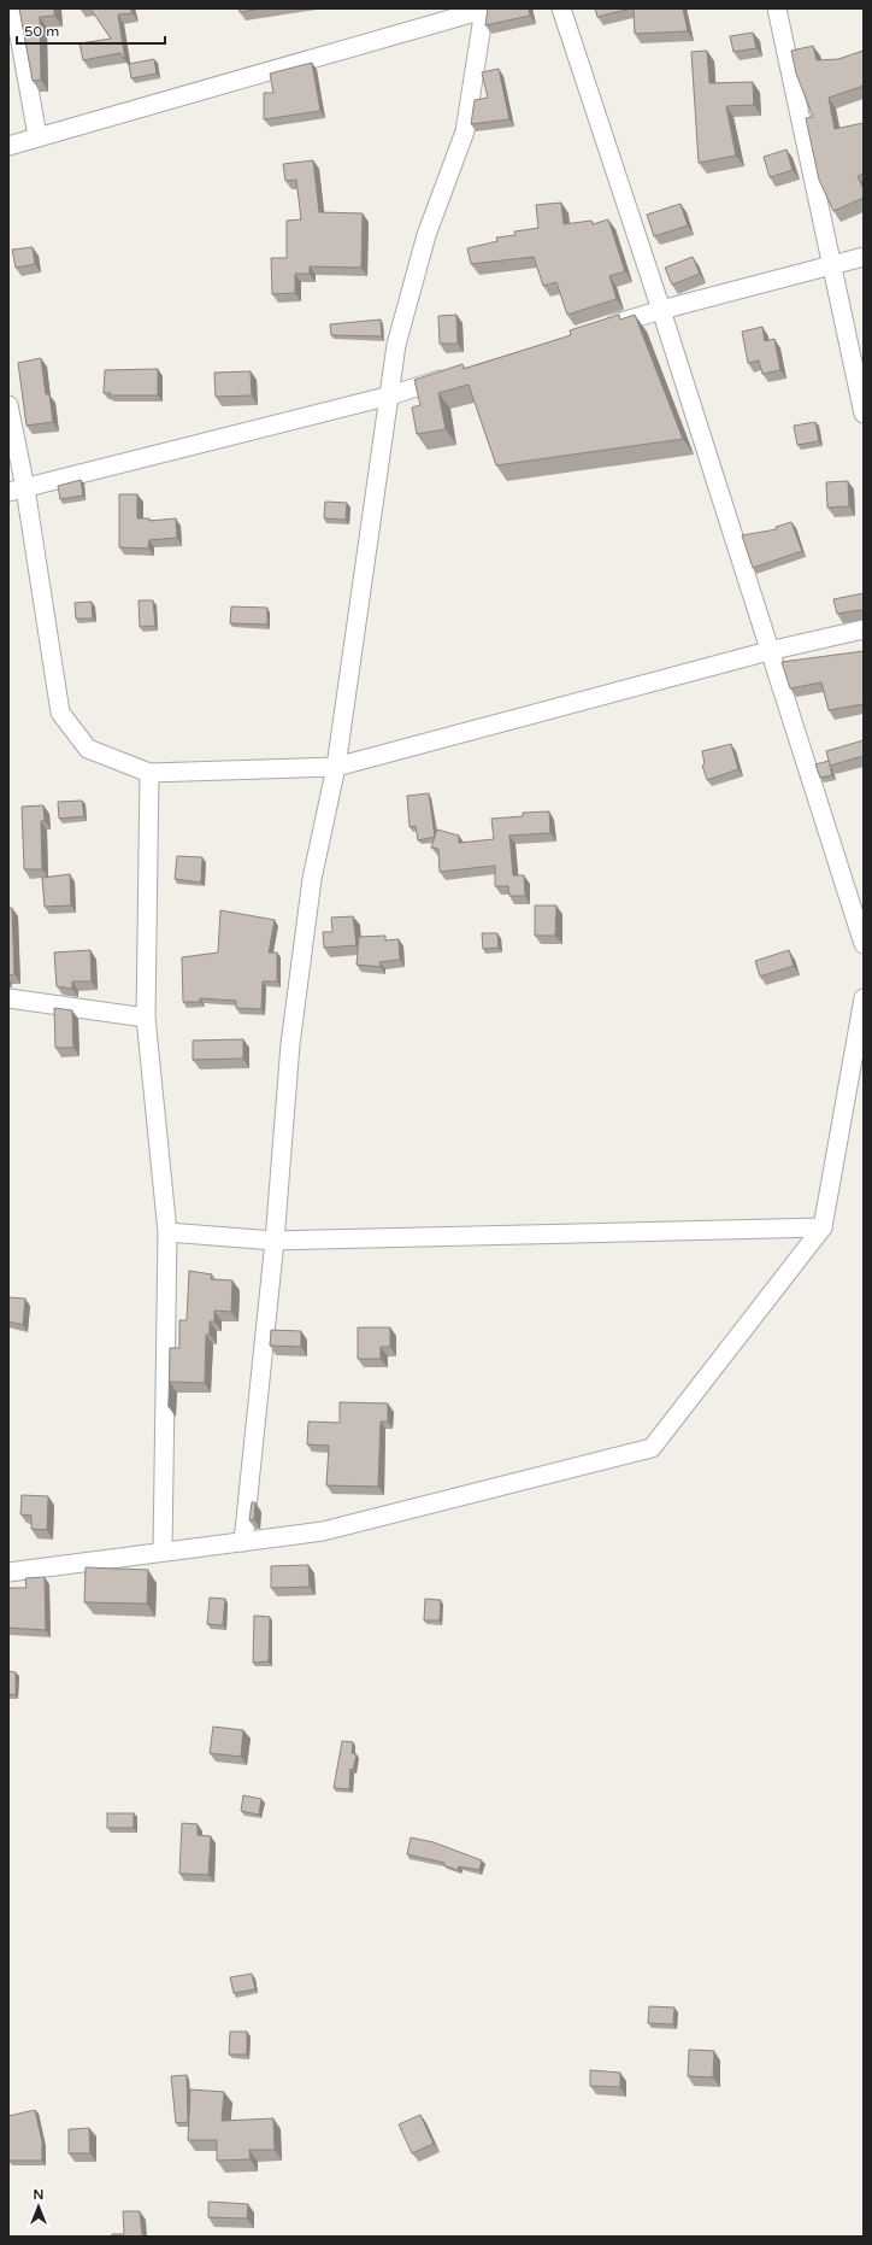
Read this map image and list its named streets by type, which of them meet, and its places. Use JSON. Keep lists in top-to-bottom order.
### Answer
{
  "scale_bar": "50 m",
  "north": "top"
}
